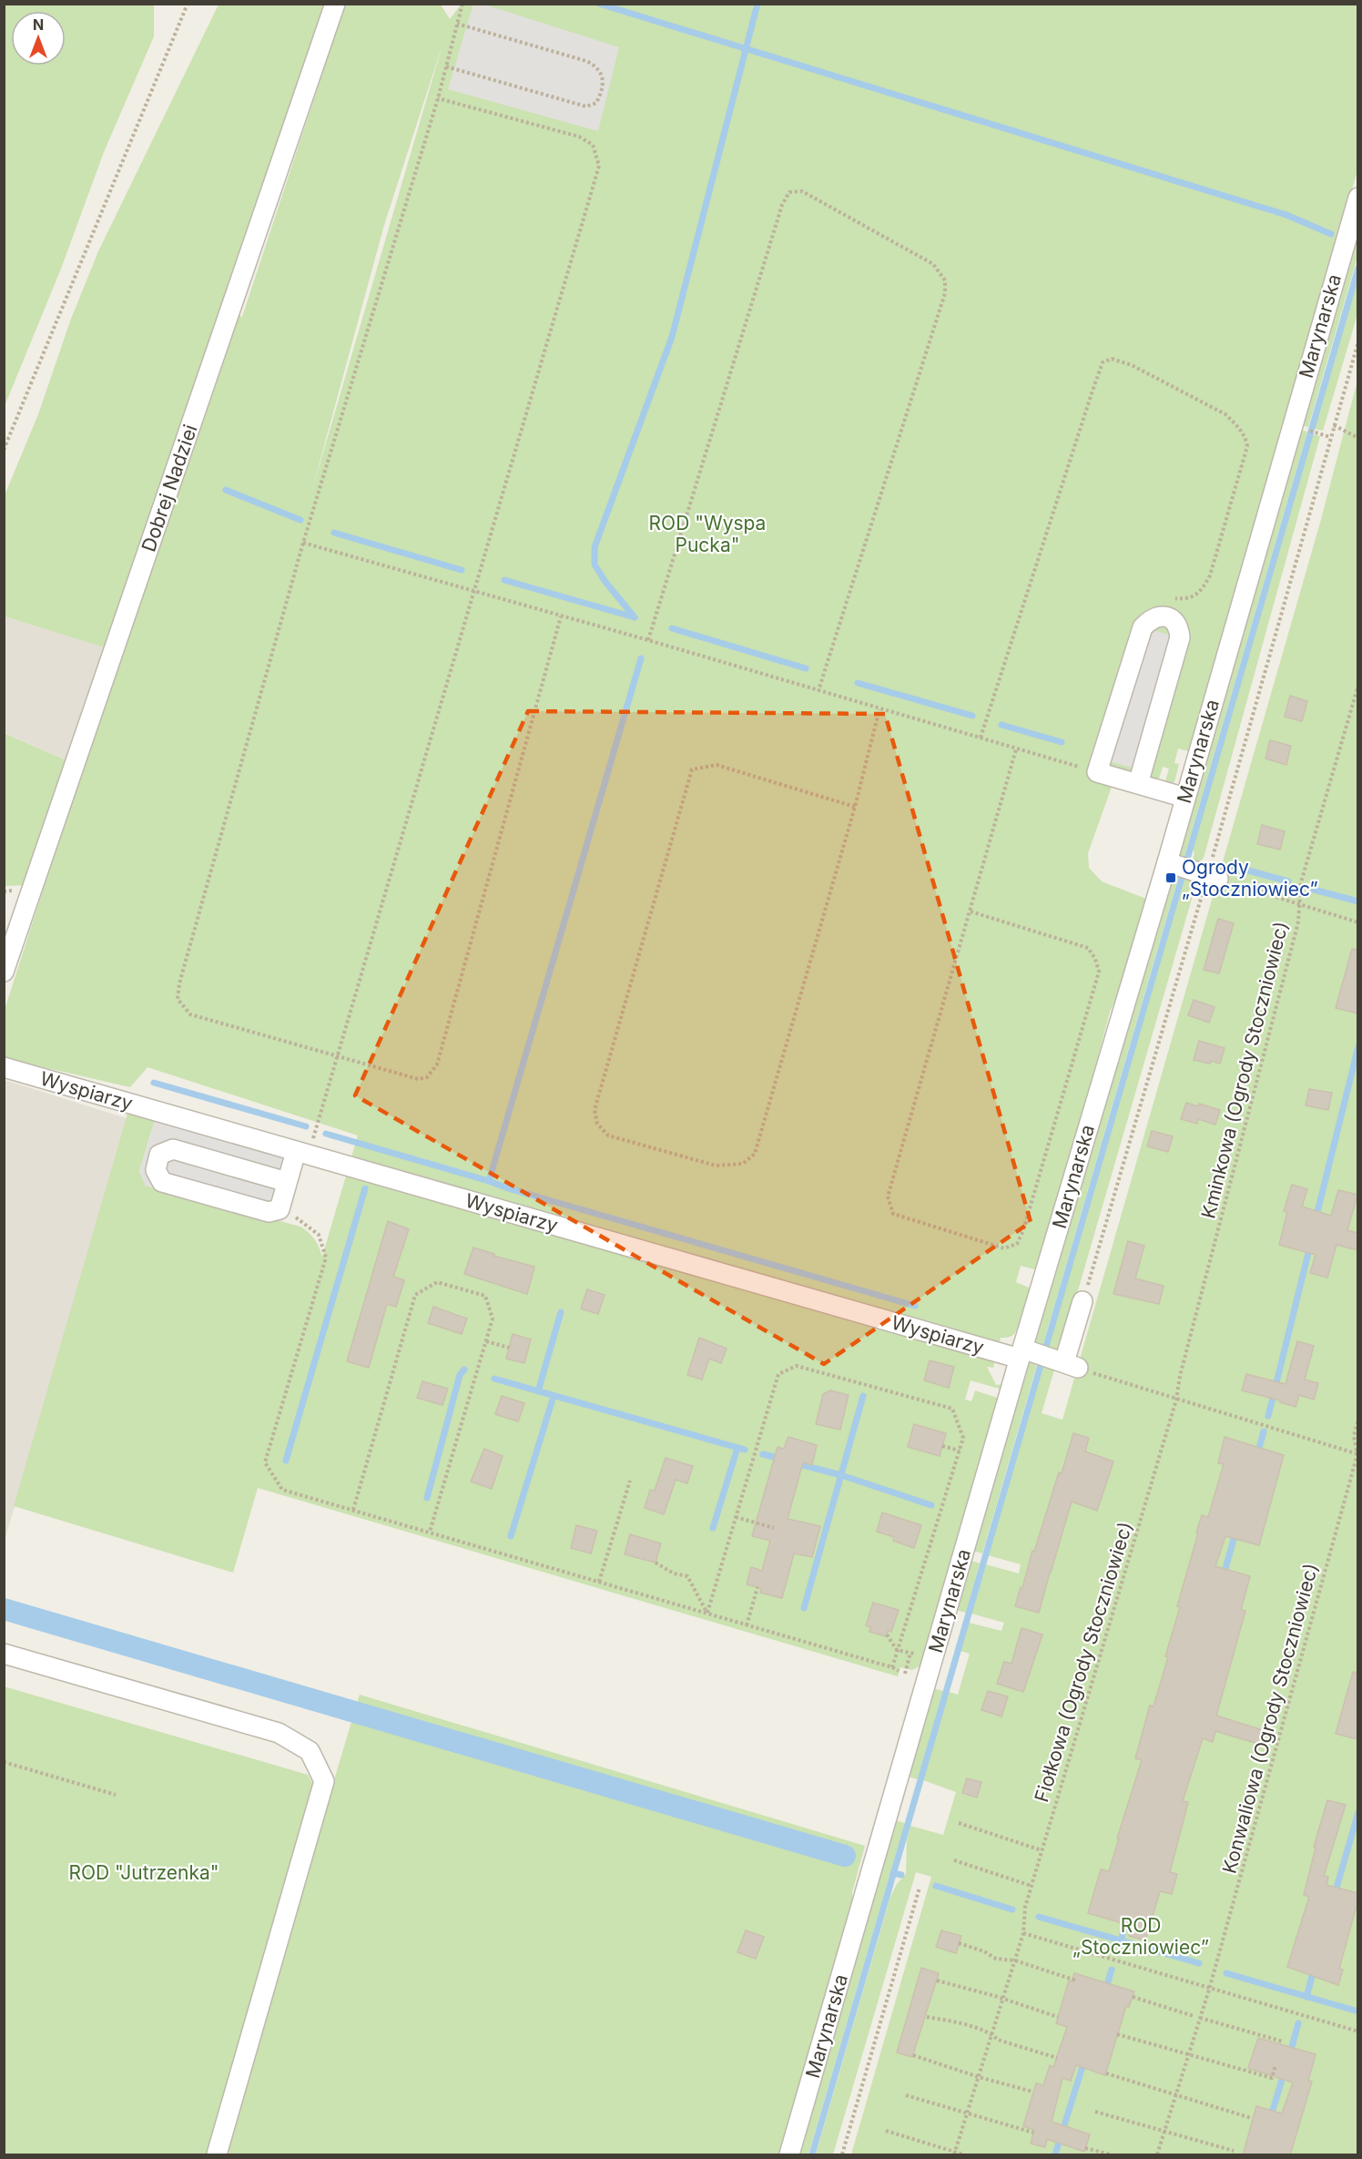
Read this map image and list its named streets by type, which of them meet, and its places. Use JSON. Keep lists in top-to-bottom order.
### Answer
{
  "streets": {
    "street": ["Marynarska", "Dobrej Nadziei", "Wyspiarzy"],
    "path": ["Kminkowa (Ogrody Stoczniowiec)", "Fiołkowa (Ogrody Stoczniowiec)", "Konwaliowa (Ogrody Stoczniowiec)"]
  },
  "crossings": [
    ["Marynarska", "Wyspiarzy"],
    ["Kminkowa (Ogrody Stoczniowiec)", "Fiołkowa (Ogrody Stoczniowiec)"]
  ],
  "parks": ["ROD \"Wyspa Pucka\"", "ROD \"Jutrzenka\"", "ROD „Stoczniowiec”"],
  "places": {
    "transit": ["Ogrody „Stoczniowiec”"]
  },
  "north": "top"
}
